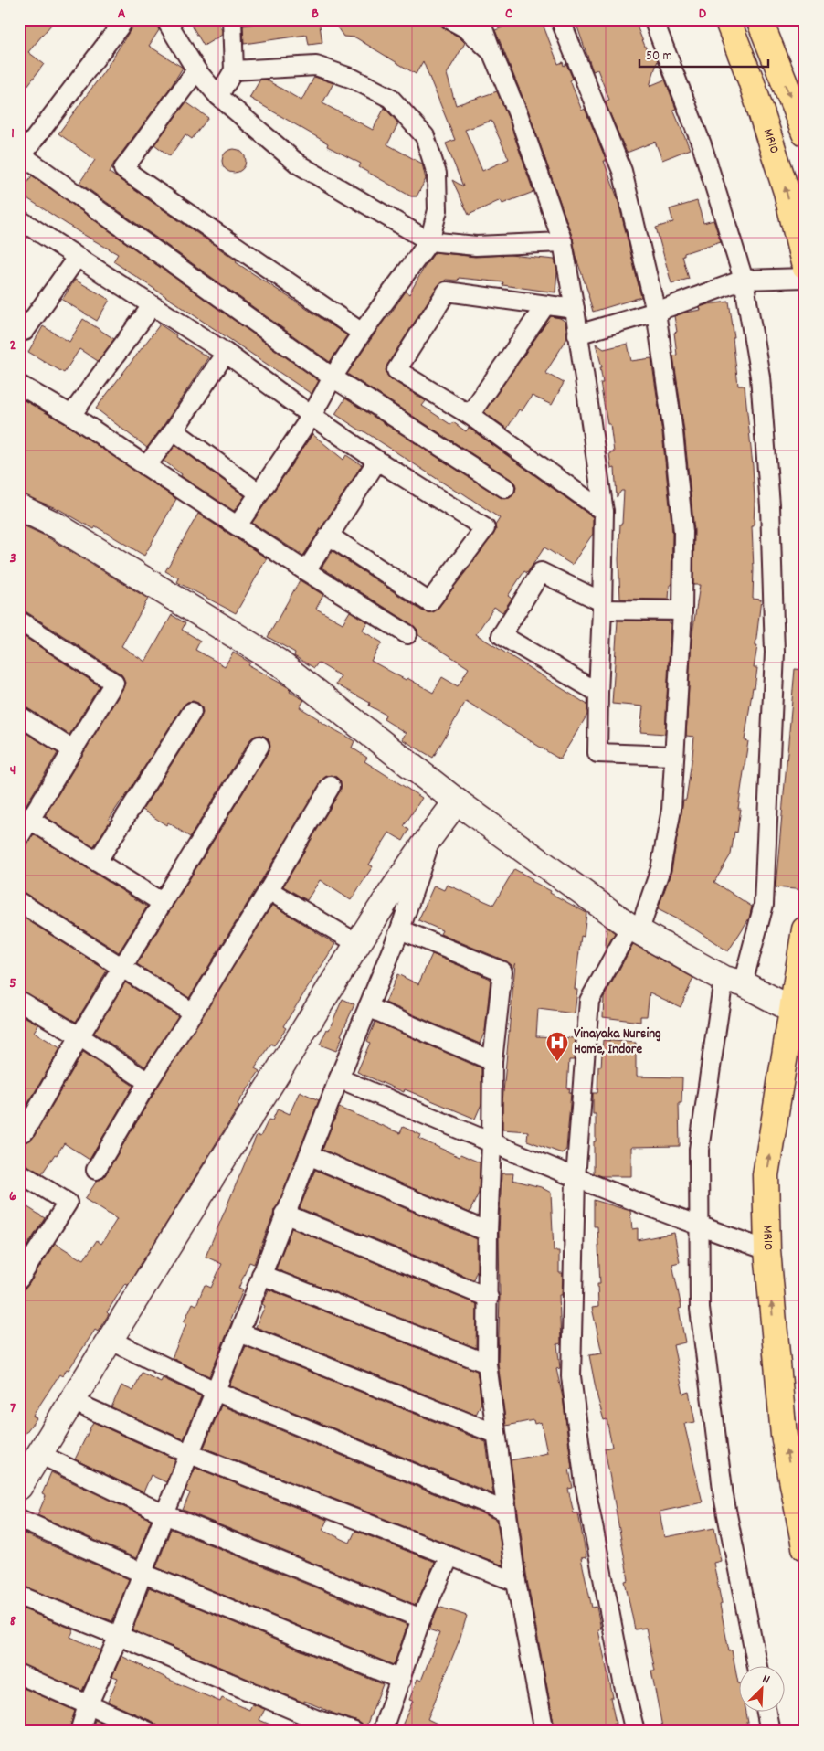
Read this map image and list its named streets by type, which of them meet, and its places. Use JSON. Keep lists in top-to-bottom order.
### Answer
{
  "streets": {
    "main road": ["MR10"]
  },
  "one_way": ["MR10"],
  "places": {
    "hospital": ["Vinayaka Nursing Home, Indore"]
  },
  "scale_bar": "50 m",
  "north": "top right",
  "grid": {
    "columns": [
      "A",
      "B",
      "C",
      "D"
    ],
    "rows": [
      "1",
      "2",
      "3",
      "4",
      "5",
      "6",
      "7",
      "8"
    ]
  }
}
